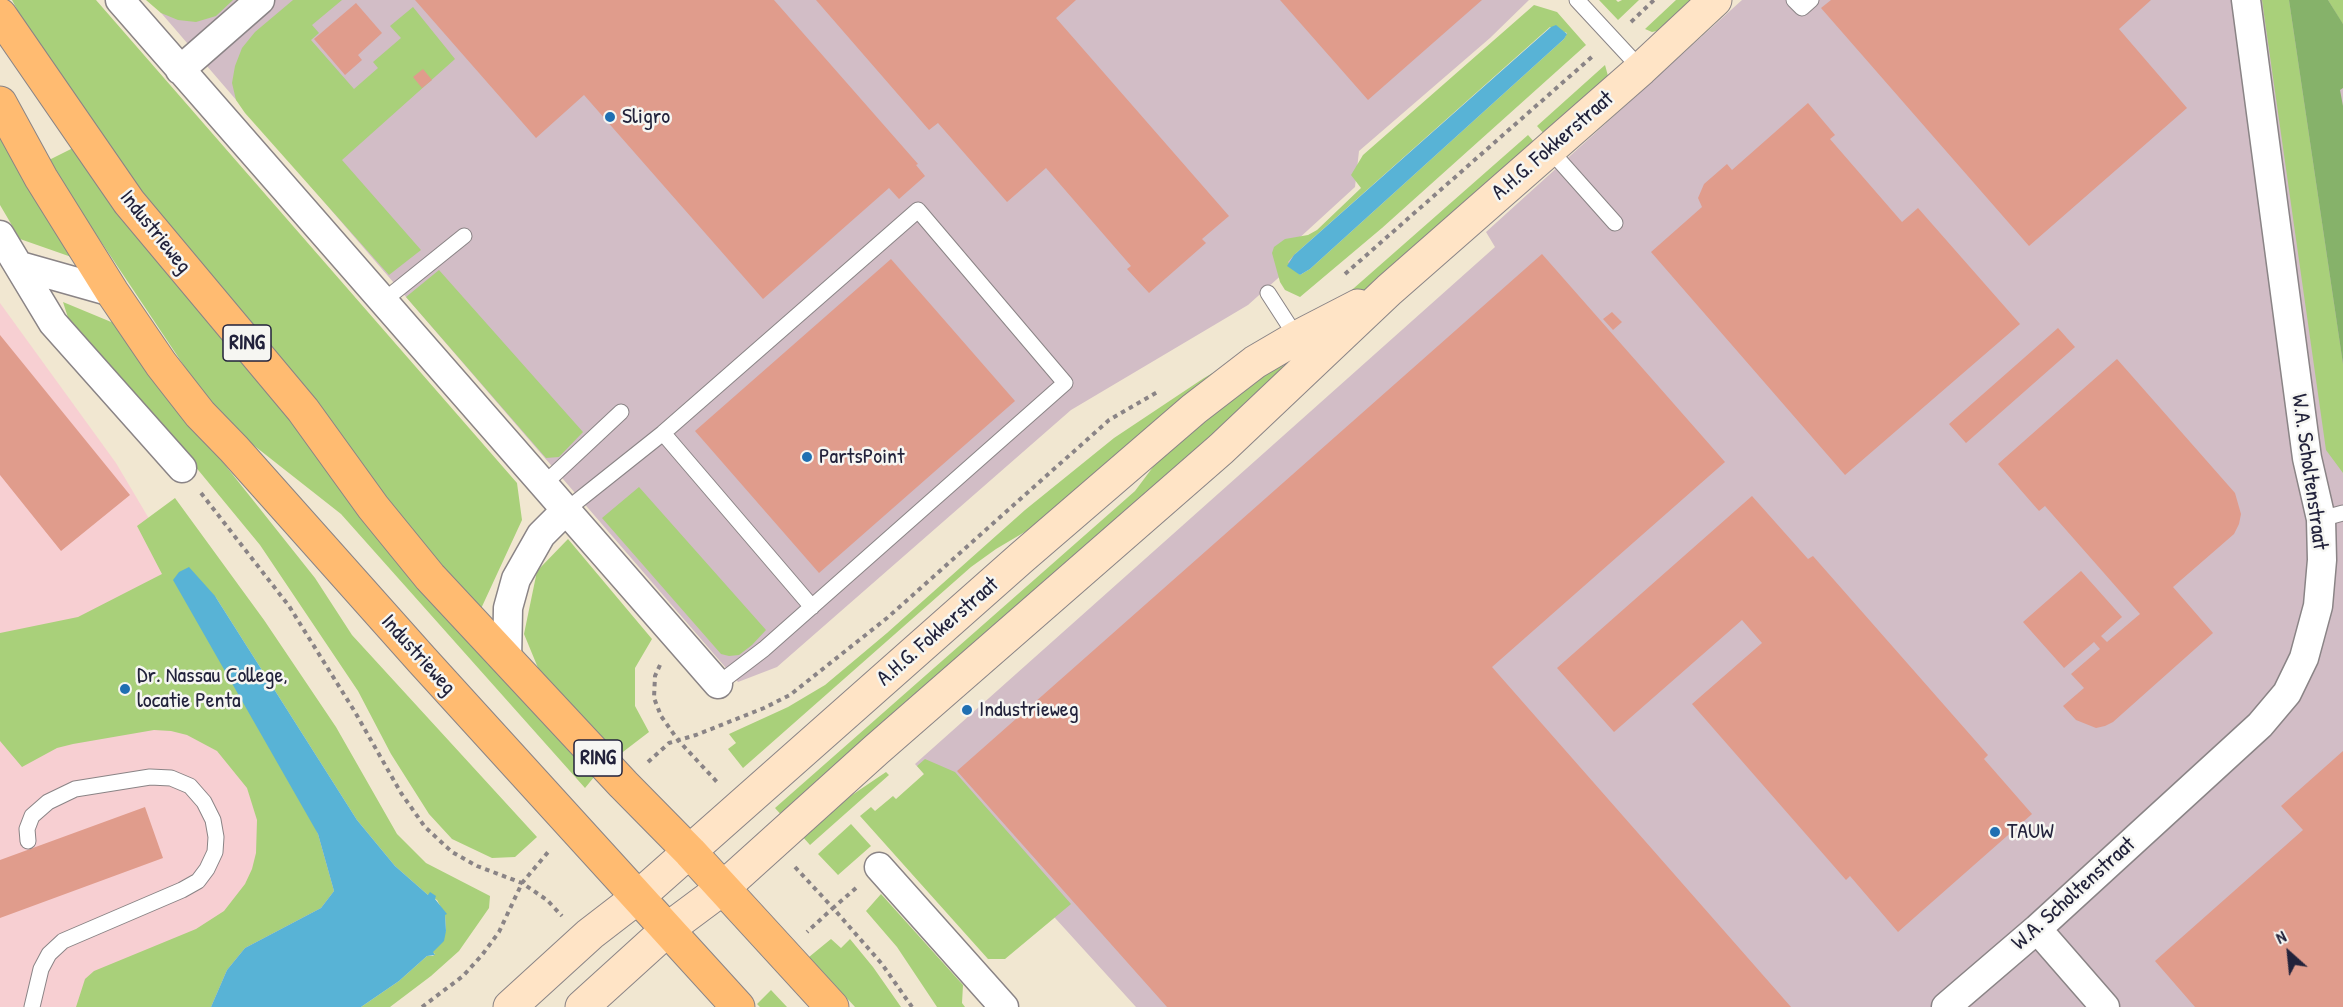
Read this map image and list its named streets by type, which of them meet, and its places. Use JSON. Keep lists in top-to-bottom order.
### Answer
{
  "streets": {
    "main road": ["Industrieweg", "RING"],
    "street": ["A.H.G. Fokkerstraat", "W.A. Scholtenstraat"]
  },
  "crossings": [
    ["A.H.G. Fokkerstraat", "Industrieweg"]
  ],
  "places": [
    "Sligro",
    "PartsPoint",
    "Dr. Nassau College, locatie Penta",
    "Industrieweg",
    "TAUW"
  ],
  "north": "top left"
}
